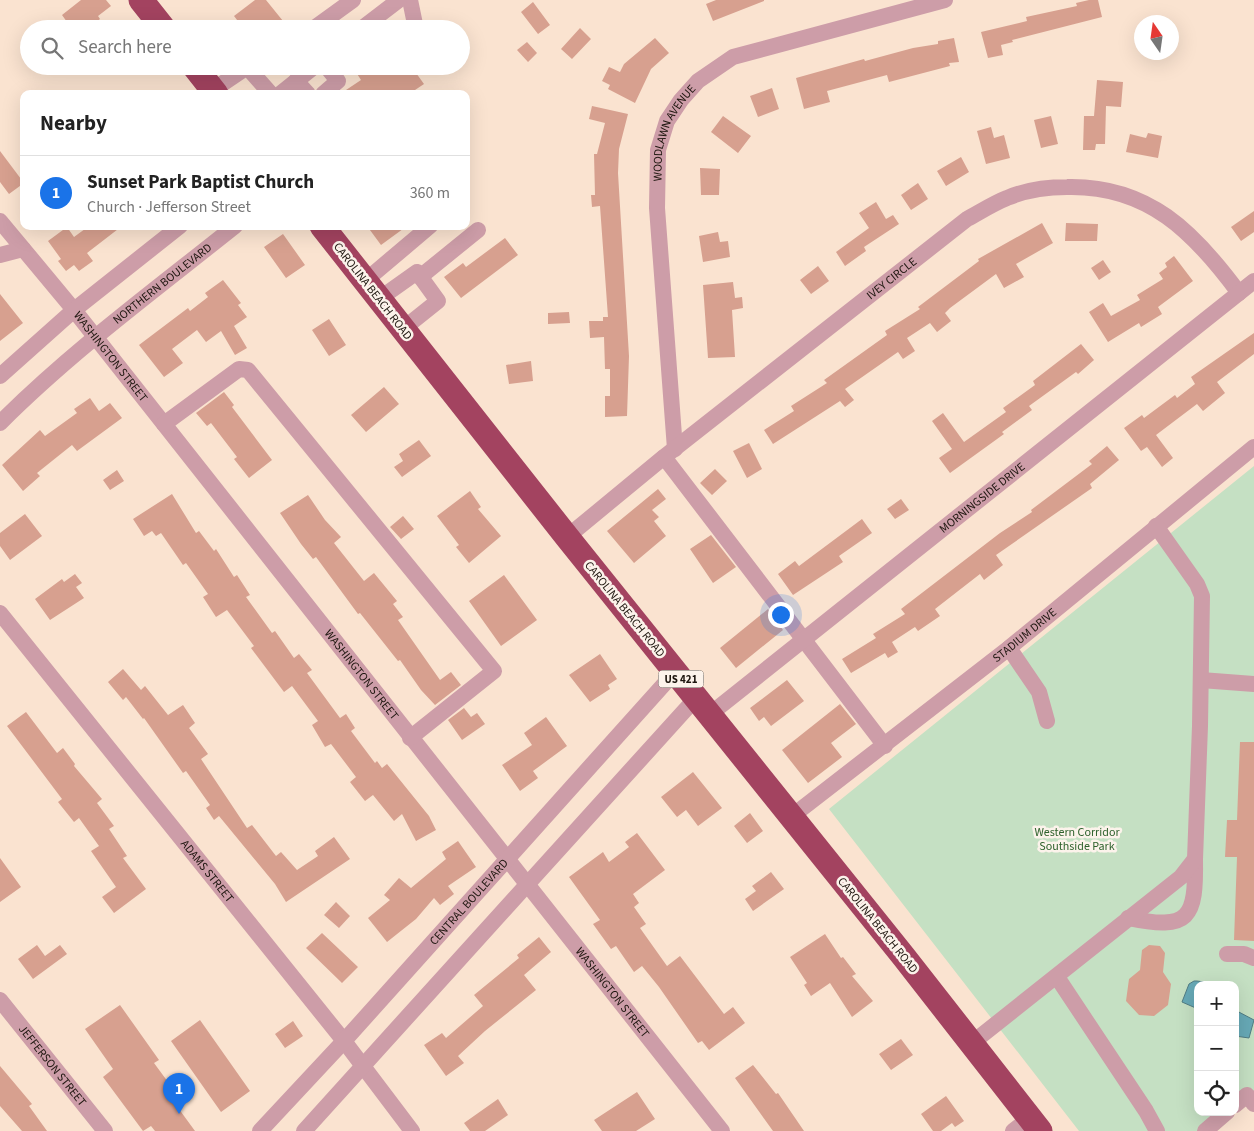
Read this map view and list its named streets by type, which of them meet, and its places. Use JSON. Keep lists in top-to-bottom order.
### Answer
{
  "streets": {
    "highway": ["CAROLINA BEACH ROAD", "US 421"],
    "street": [
      "WOODLAWN AVENUE",
      "IVEY CIRCLE",
      "NORTHERN BOULEVARD",
      "WASHINGTON STREET",
      "MORNINGSIDE DRIVE",
      "STADIUM DRIVE",
      "ADAMS STREET",
      "CENTRAL BOULEVARD",
      "JEFFERSON STREET"
    ]
  },
  "crossings": [
    ["WOODLAWN AVENUE", "IVEY CIRCLE"],
    ["IVEY CIRCLE", "CAROLINA BEACH ROAD"],
    ["IVEY CIRCLE", "MORNINGSIDE DRIVE"],
    ["NORTHERN BOULEVARD", "WASHINGTON STREET"],
    ["CAROLINA BEACH ROAD", "MORNINGSIDE DRIVE"],
    ["CAROLINA BEACH ROAD", "STADIUM DRIVE"],
    ["CAROLINA BEACH ROAD", "CENTRAL BOULEVARD"],
    ["WASHINGTON STREET", "CENTRAL BOULEVARD"],
    ["ADAMS STREET", "CENTRAL BOULEVARD"]
  ],
  "parks": ["Western Corridor Southside Park"],
  "north": "top",
  "page": {
    "search": "Search here",
    "heading": "Nearby",
    "list": [
      {
        "mark": "1",
        "name": "Sunset Park Baptist Church",
        "note": "Church · Jefferson Street",
        "value": "360 m"
      }
    ],
    "map_buttons": ["+", "−"],
    "pins": "1"
  }
}
